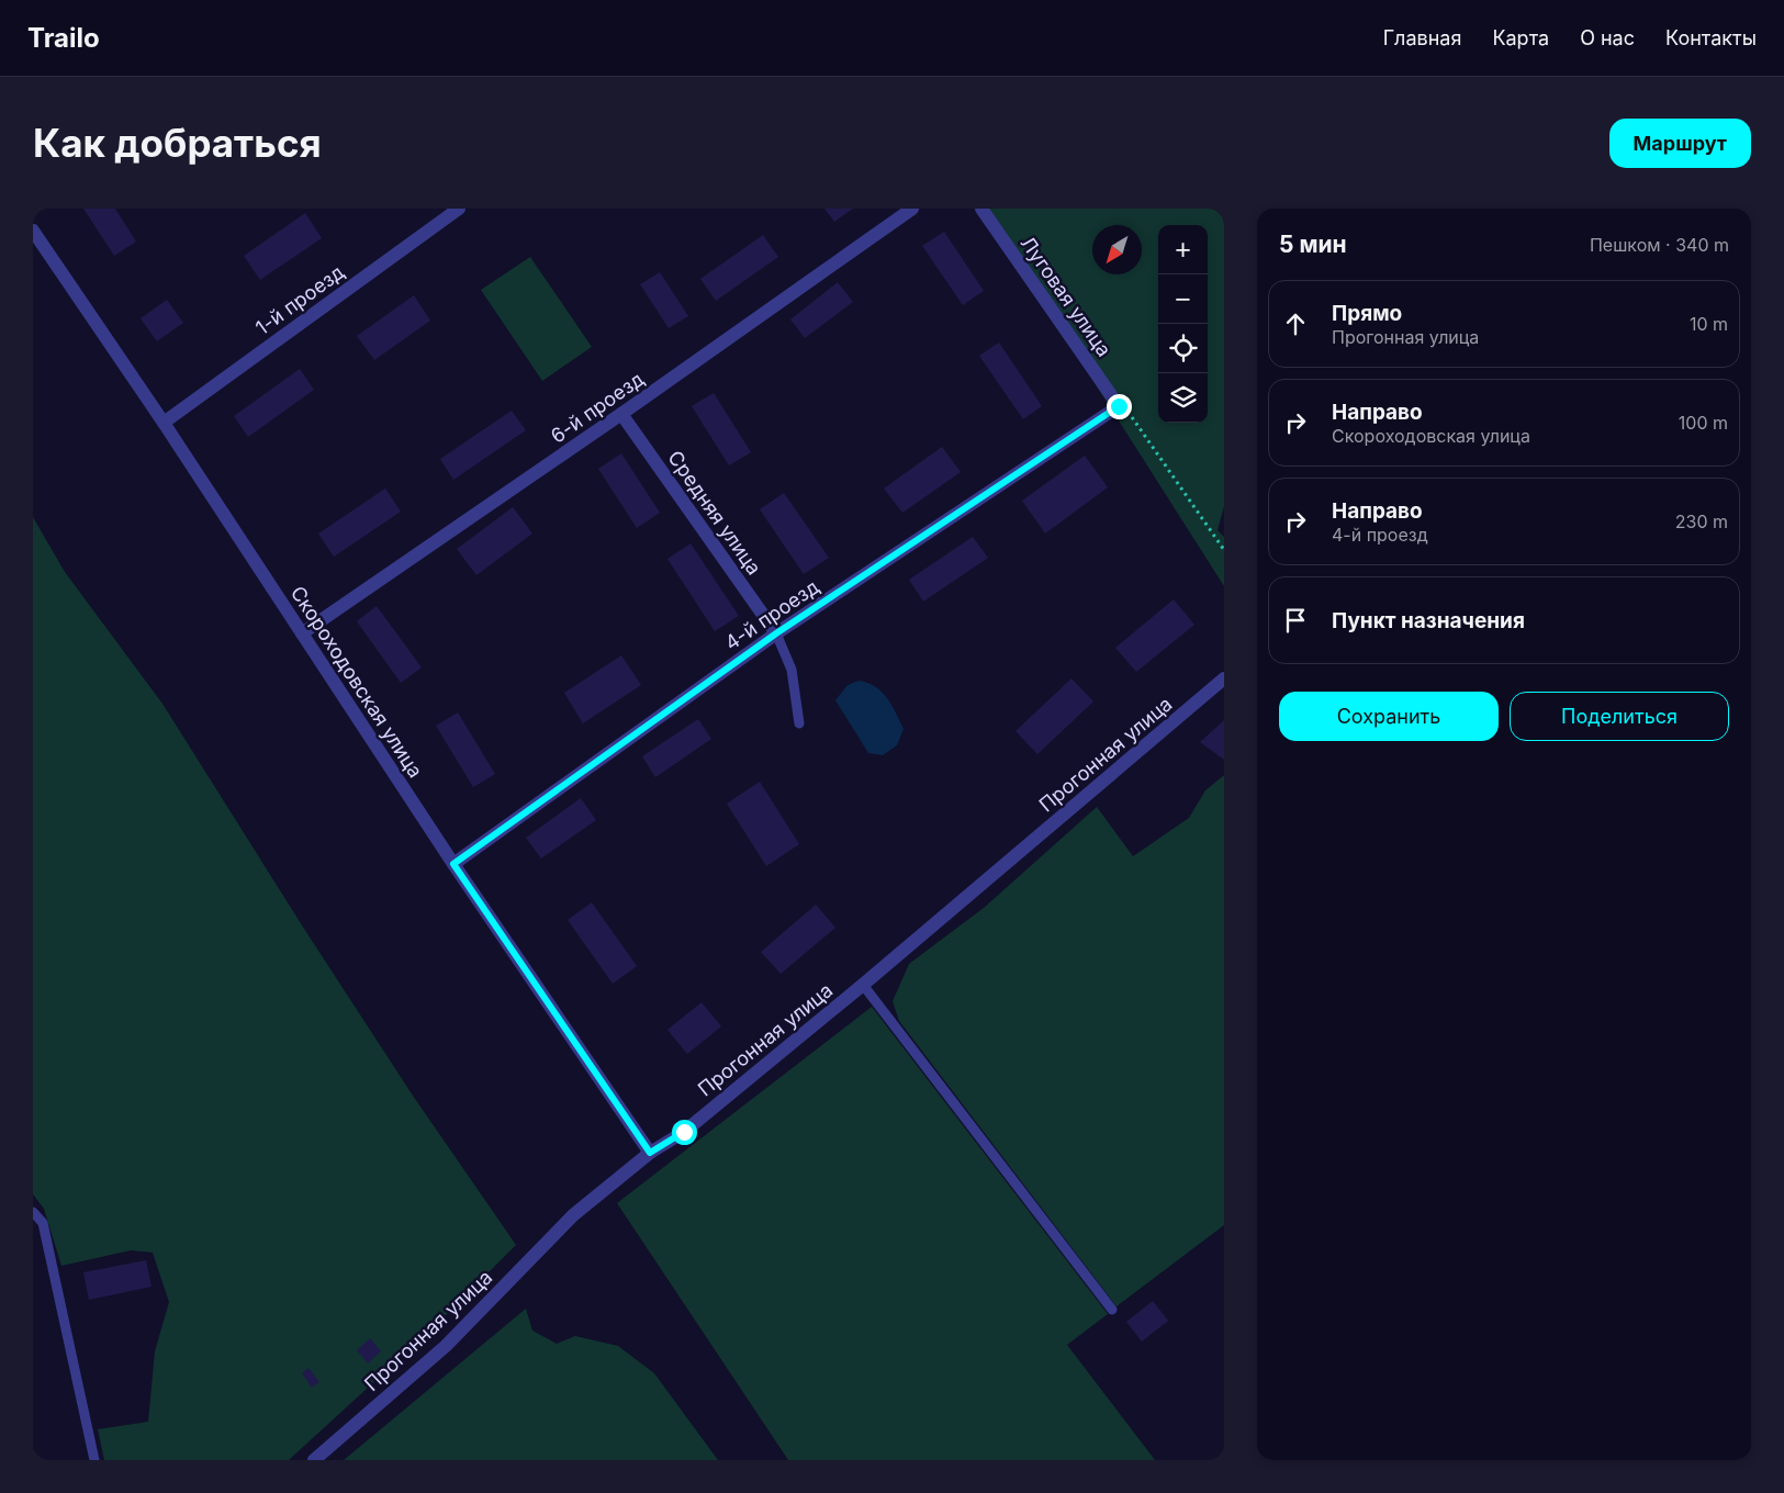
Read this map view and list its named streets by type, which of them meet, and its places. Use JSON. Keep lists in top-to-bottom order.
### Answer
{
  "streets": {
    "street": [
      "Луговая улица",
      "1-й проезд",
      "6-й проезд",
      "Средняя улица",
      "4-й проезд",
      "Скороходовская улица",
      "Прогонная улица"
    ]
  },
  "crossings": [
    ["Луговая улица", "4-й проезд"],
    ["1-й проезд", "Скороходовская улица"],
    ["6-й проезд", "Средняя улица"],
    ["6-й проезд", "Скороходовская улица"],
    ["Средняя улица", "4-й проезд"],
    ["4-й проезд", "Скороходовская улица"],
    ["Скороходовская улица", "Прогонная улица"]
  ],
  "north": "bottom left",
  "page": {
    "header": "Trailo",
    "nav": [
      "Главная",
      "Карта",
      "О нас",
      "Контакты"
    ],
    "buttons": [
      "Маршрут",
      ["Сохранить", "Поделиться"]
    ],
    "title": "Как добраться",
    "heading": ["5 мин", "Пешком · 340 m"],
    "map_buttons": ["+", "−"],
    "list": [
      ["Прямо", "Прогонная улица", "10 m"],
      ["Направо", "Скороходовская улица", "100 m"],
      ["Направо", "4-й проезд", "230 m"],
      "Пункт назначения"
    ]
  }
}
